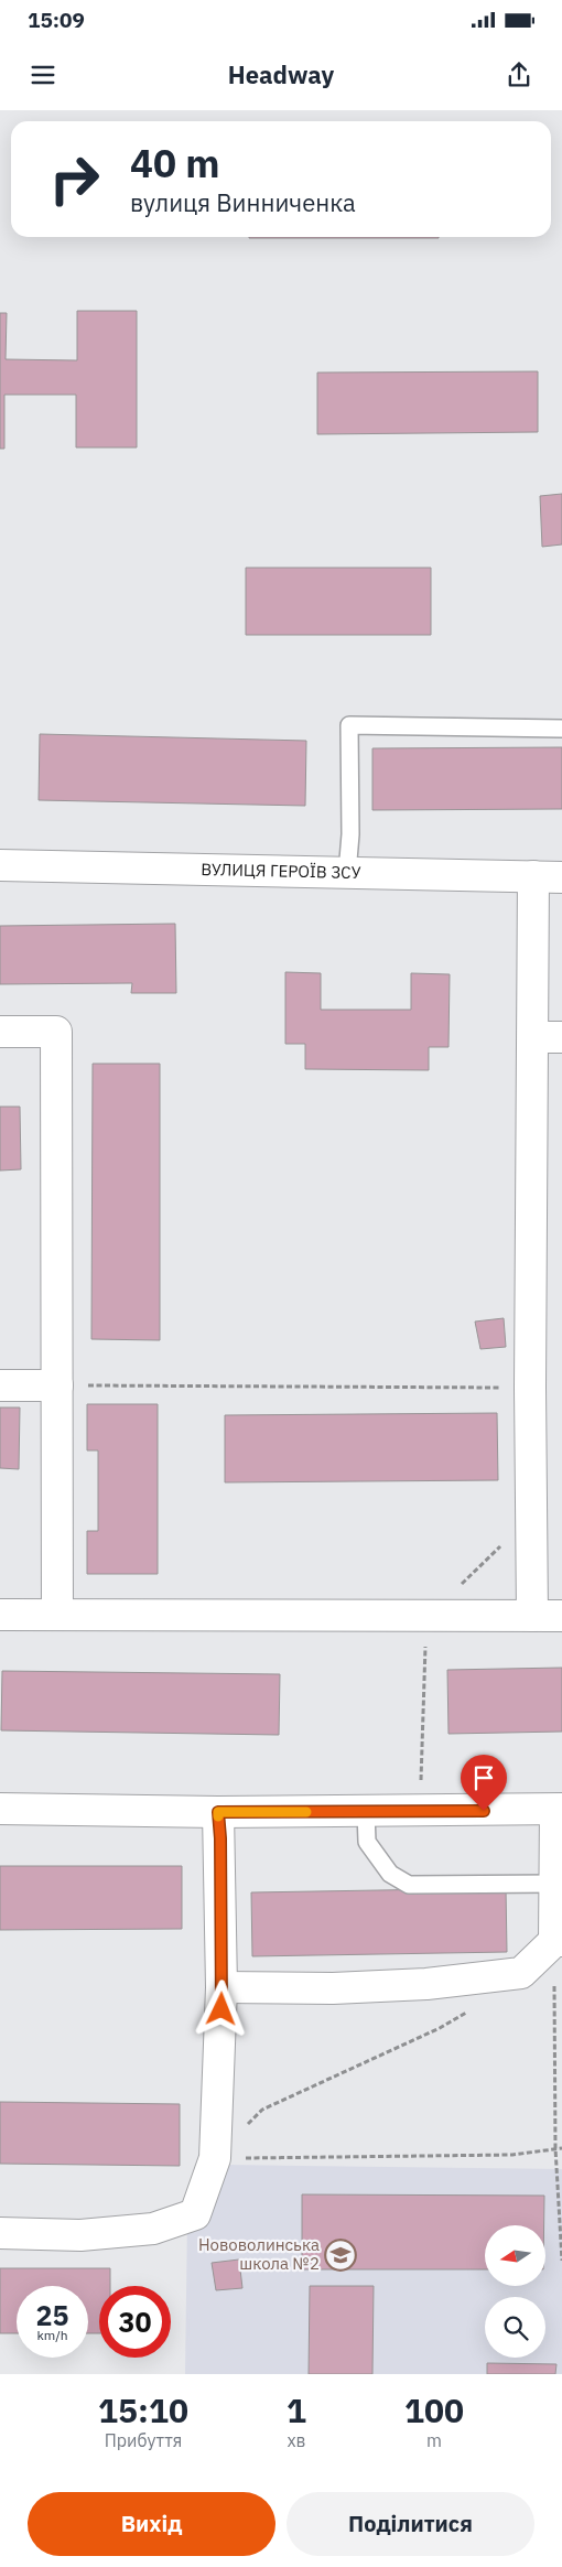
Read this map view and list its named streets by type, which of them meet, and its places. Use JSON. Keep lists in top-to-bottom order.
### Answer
{
  "streets": {
    "street": ["ВУЛИЦЯ ГЕРОЇВ ЗСУ"]
  },
  "places": {
    "school or university": ["Нововолинська школа №2"]
  },
  "north": "left",
  "page": {
    "status": "15:09",
    "header": "Headway",
    "turn": ["40 m", "вулиця Винниченка"],
    "speed": "25 km/h",
    "limit": "30",
    "eta": [
      "15:10",
      "Прибуття",
      "1",
      "хв",
      "100",
      "m"
    ],
    "buttons": ["Вихід", "Поділитися"]
  }
}
